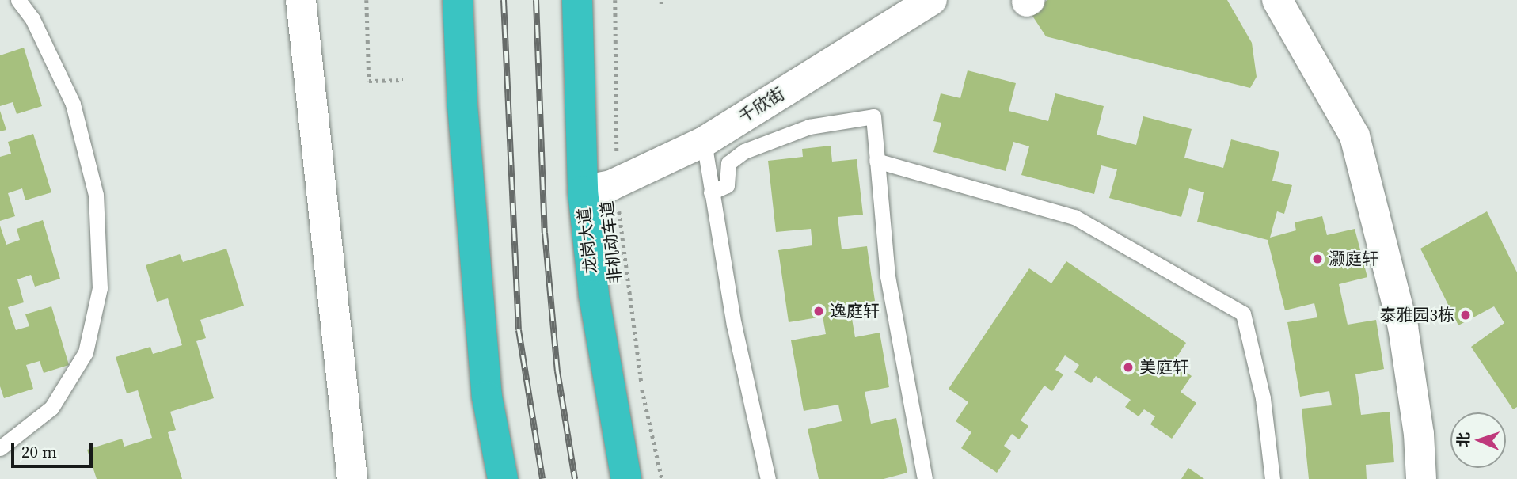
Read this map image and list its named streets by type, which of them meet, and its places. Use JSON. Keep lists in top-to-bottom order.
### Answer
{
  "streets": {
    "highway": ["龙岗大道"],
    "street": ["千欣街"],
    "path": ["非机动车道"]
  },
  "crossings": [
    ["千欣街", "龙岗大道"],
    ["千欣街", "非机动车道"]
  ],
  "places": [
    "灏庭轩",
    "逸庭轩",
    "泰雅园3栋",
    "美庭轩"
  ],
  "scale_bar": "20 m",
  "north": "left"
}
